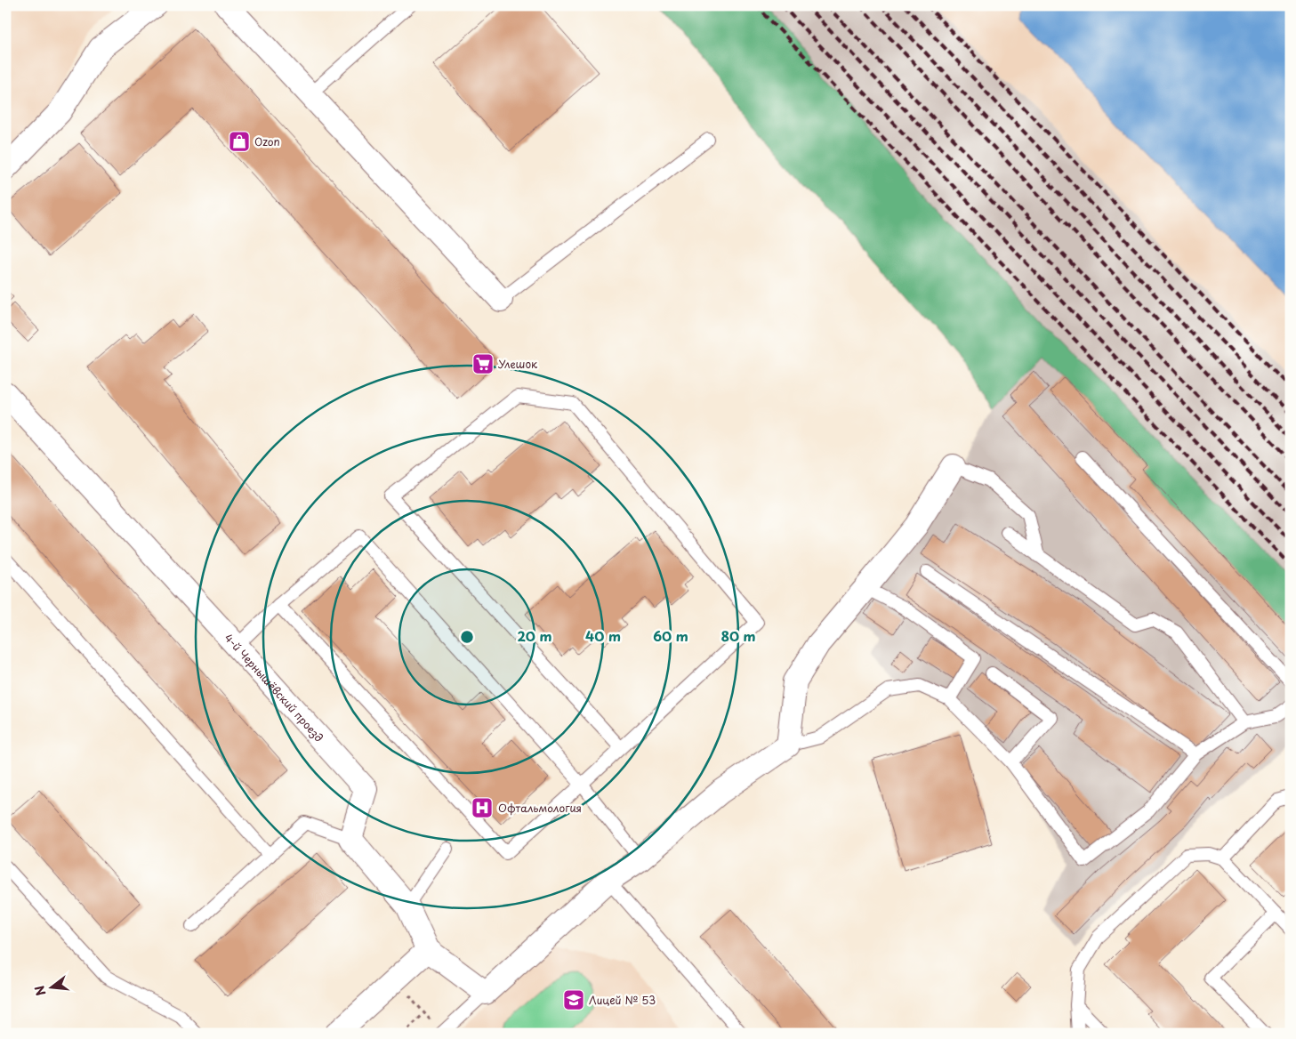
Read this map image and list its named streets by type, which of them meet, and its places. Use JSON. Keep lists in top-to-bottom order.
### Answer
{
  "streets": {
    "street": ["4-й Чернышёвский проезд"]
  },
  "places": {
    "shop": ["Ozon"],
    "supermarket": ["Улешок"],
    "hospital": ["Офтальмология"],
    "school or university": ["Лицей № 53"]
  },
  "north": "left",
  "rings": [
    "20 m",
    "40 m",
    "60 m",
    "80 m"
  ]
}
